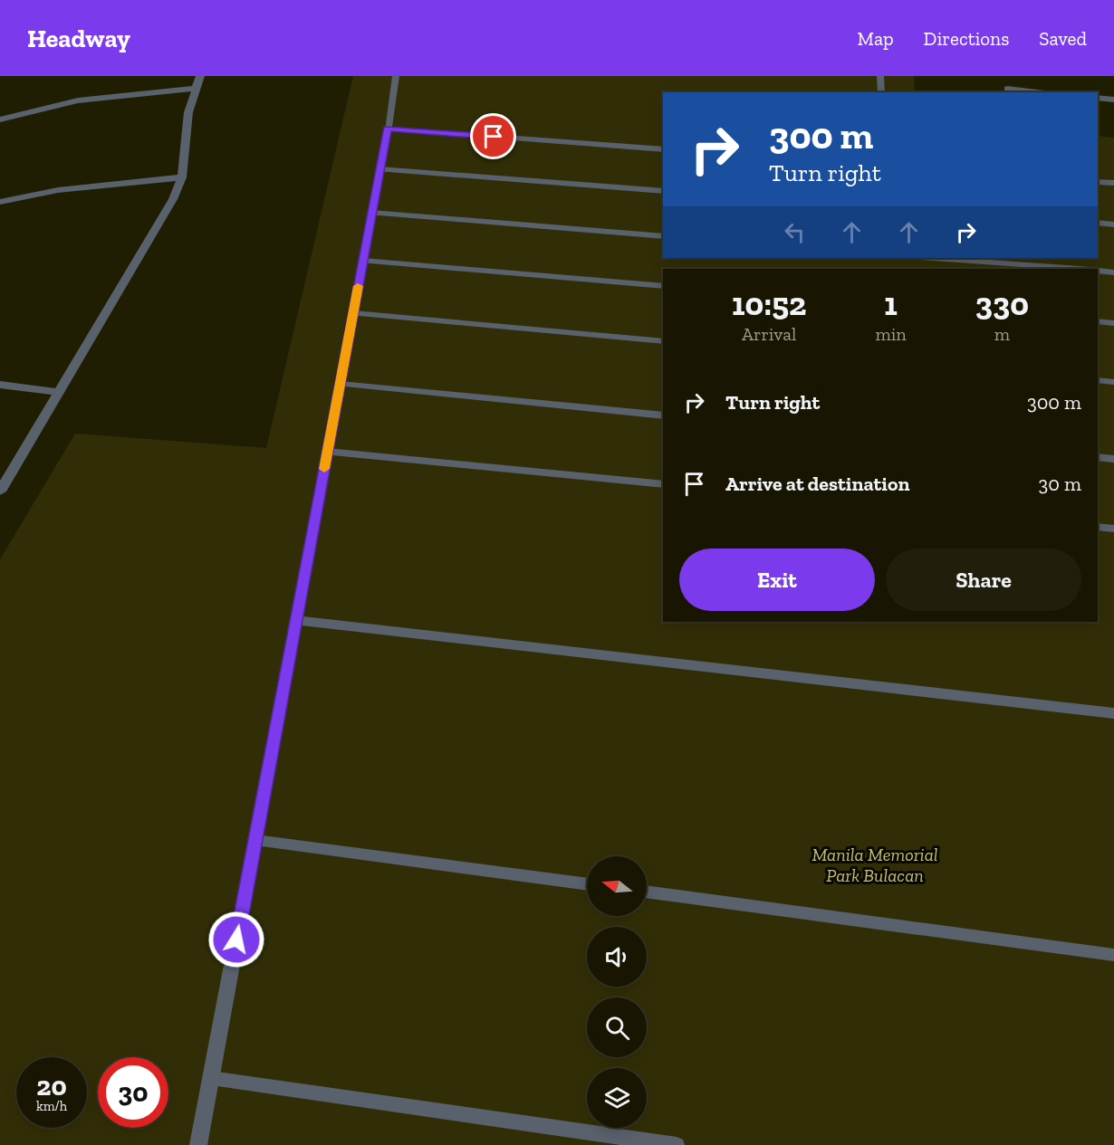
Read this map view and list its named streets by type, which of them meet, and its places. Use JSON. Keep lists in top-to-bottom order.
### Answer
{
  "parks": ["Manila Memorial Park Bulacan"],
  "north": "left",
  "page": {
    "header": "Headway",
    "nav": ["Map", "Directions", "Saved"],
    "turn": ["300 m", "Turn right"],
    "eta": [
      "10:52",
      "Arrival",
      "1",
      "min",
      "330",
      "m"
    ],
    "list": [
      {
        "name": "Turn right",
        "value": "300 m"
      },
      {
        "name": "Arrive at destination",
        "value": "30 m"
      }
    ],
    "buttons": ["Exit", "Share"],
    "speed": "20 km/h",
    "limit": "30"
  }
}
